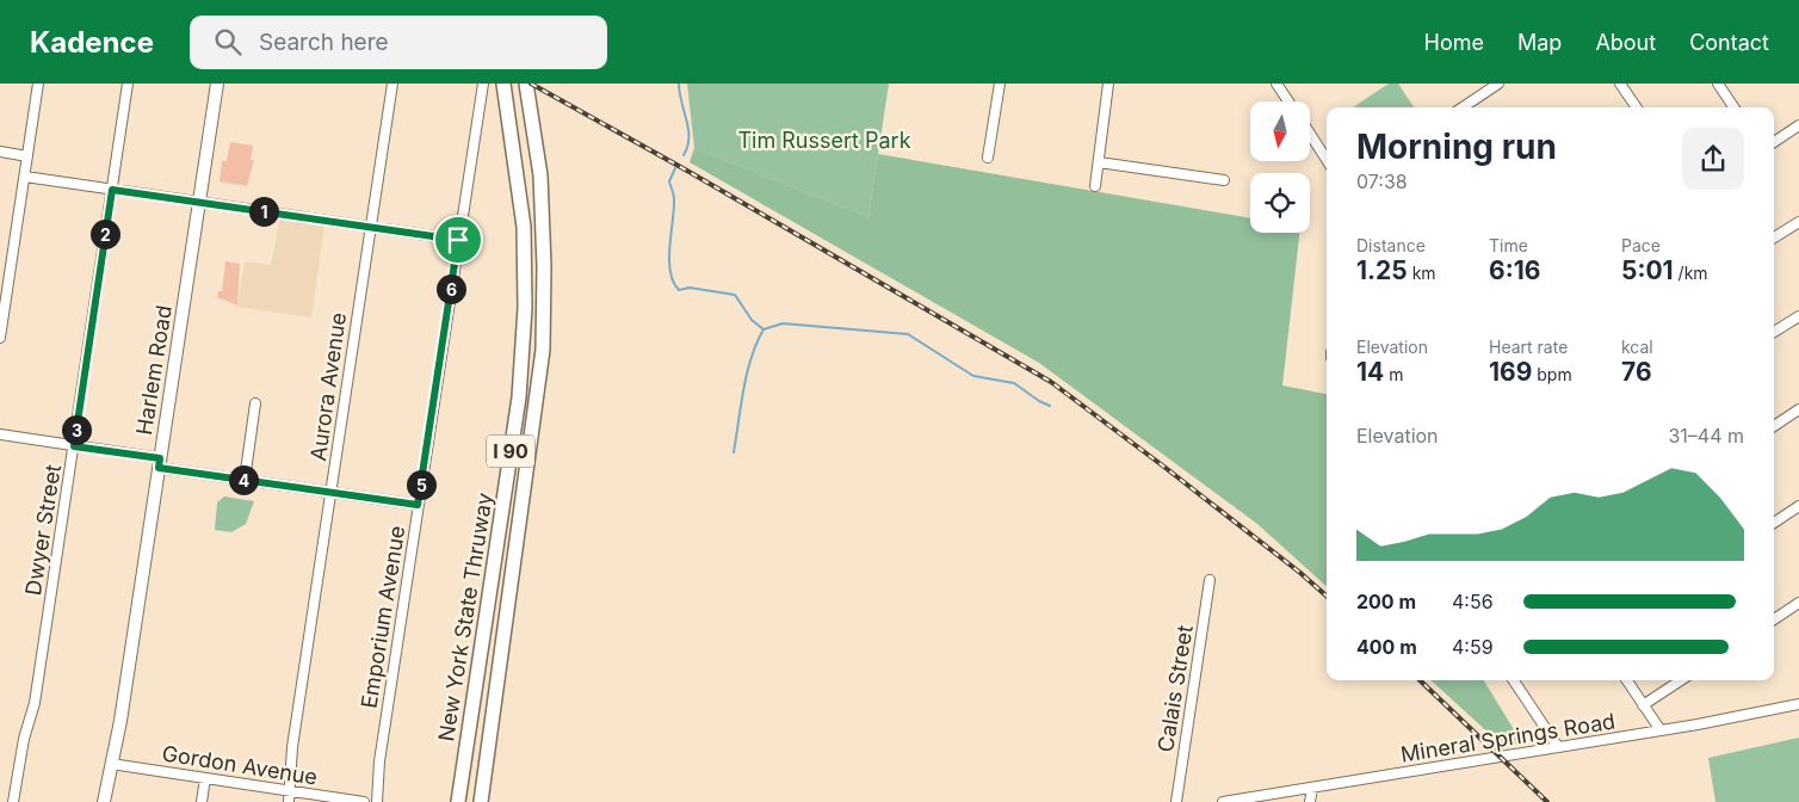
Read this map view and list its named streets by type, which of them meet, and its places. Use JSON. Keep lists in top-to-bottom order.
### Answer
{
  "streets": {
    "highway": ["I 90", "New York State Thruway"],
    "main road": ["Harlem Road"],
    "street": [
      "Aurora Avenue",
      "Dwyer Street",
      "Emporium Avenue",
      "Calais Street",
      "Mineral Springs Road",
      "Gordon Avenue"
    ]
  },
  "crossings": [
    ["Harlem Road", "Gordon Avenue"],
    ["Aurora Avenue", "Gordon Avenue"]
  ],
  "parks": ["Tim Russert Park"],
  "north": "bottom",
  "page": {
    "header": "Kadence",
    "search": "Search here",
    "nav": [
      "Home",
      "Map",
      "About",
      "Contact"
    ],
    "heading": ["Morning run", "07:38"],
    "pins": [
      "1",
      "2",
      "6",
      "3",
      "4",
      "5"
    ],
    "stats": [
      ["Distance", "1.25 km"],
      ["Time", "6:16"],
      ["Pace", "5:01 /km"],
      ["Elevation", "14 m"],
      ["Heart rate", "169 bpm"],
      ["kcal", "76"]
    ],
    "chart": ["Elevation", "31–44 m"],
    "list": [
      {
        "name": "200 m",
        "note": "4:56"
      },
      {
        "name": "400 m",
        "note": "4:59"
      }
    ]
  }
}
